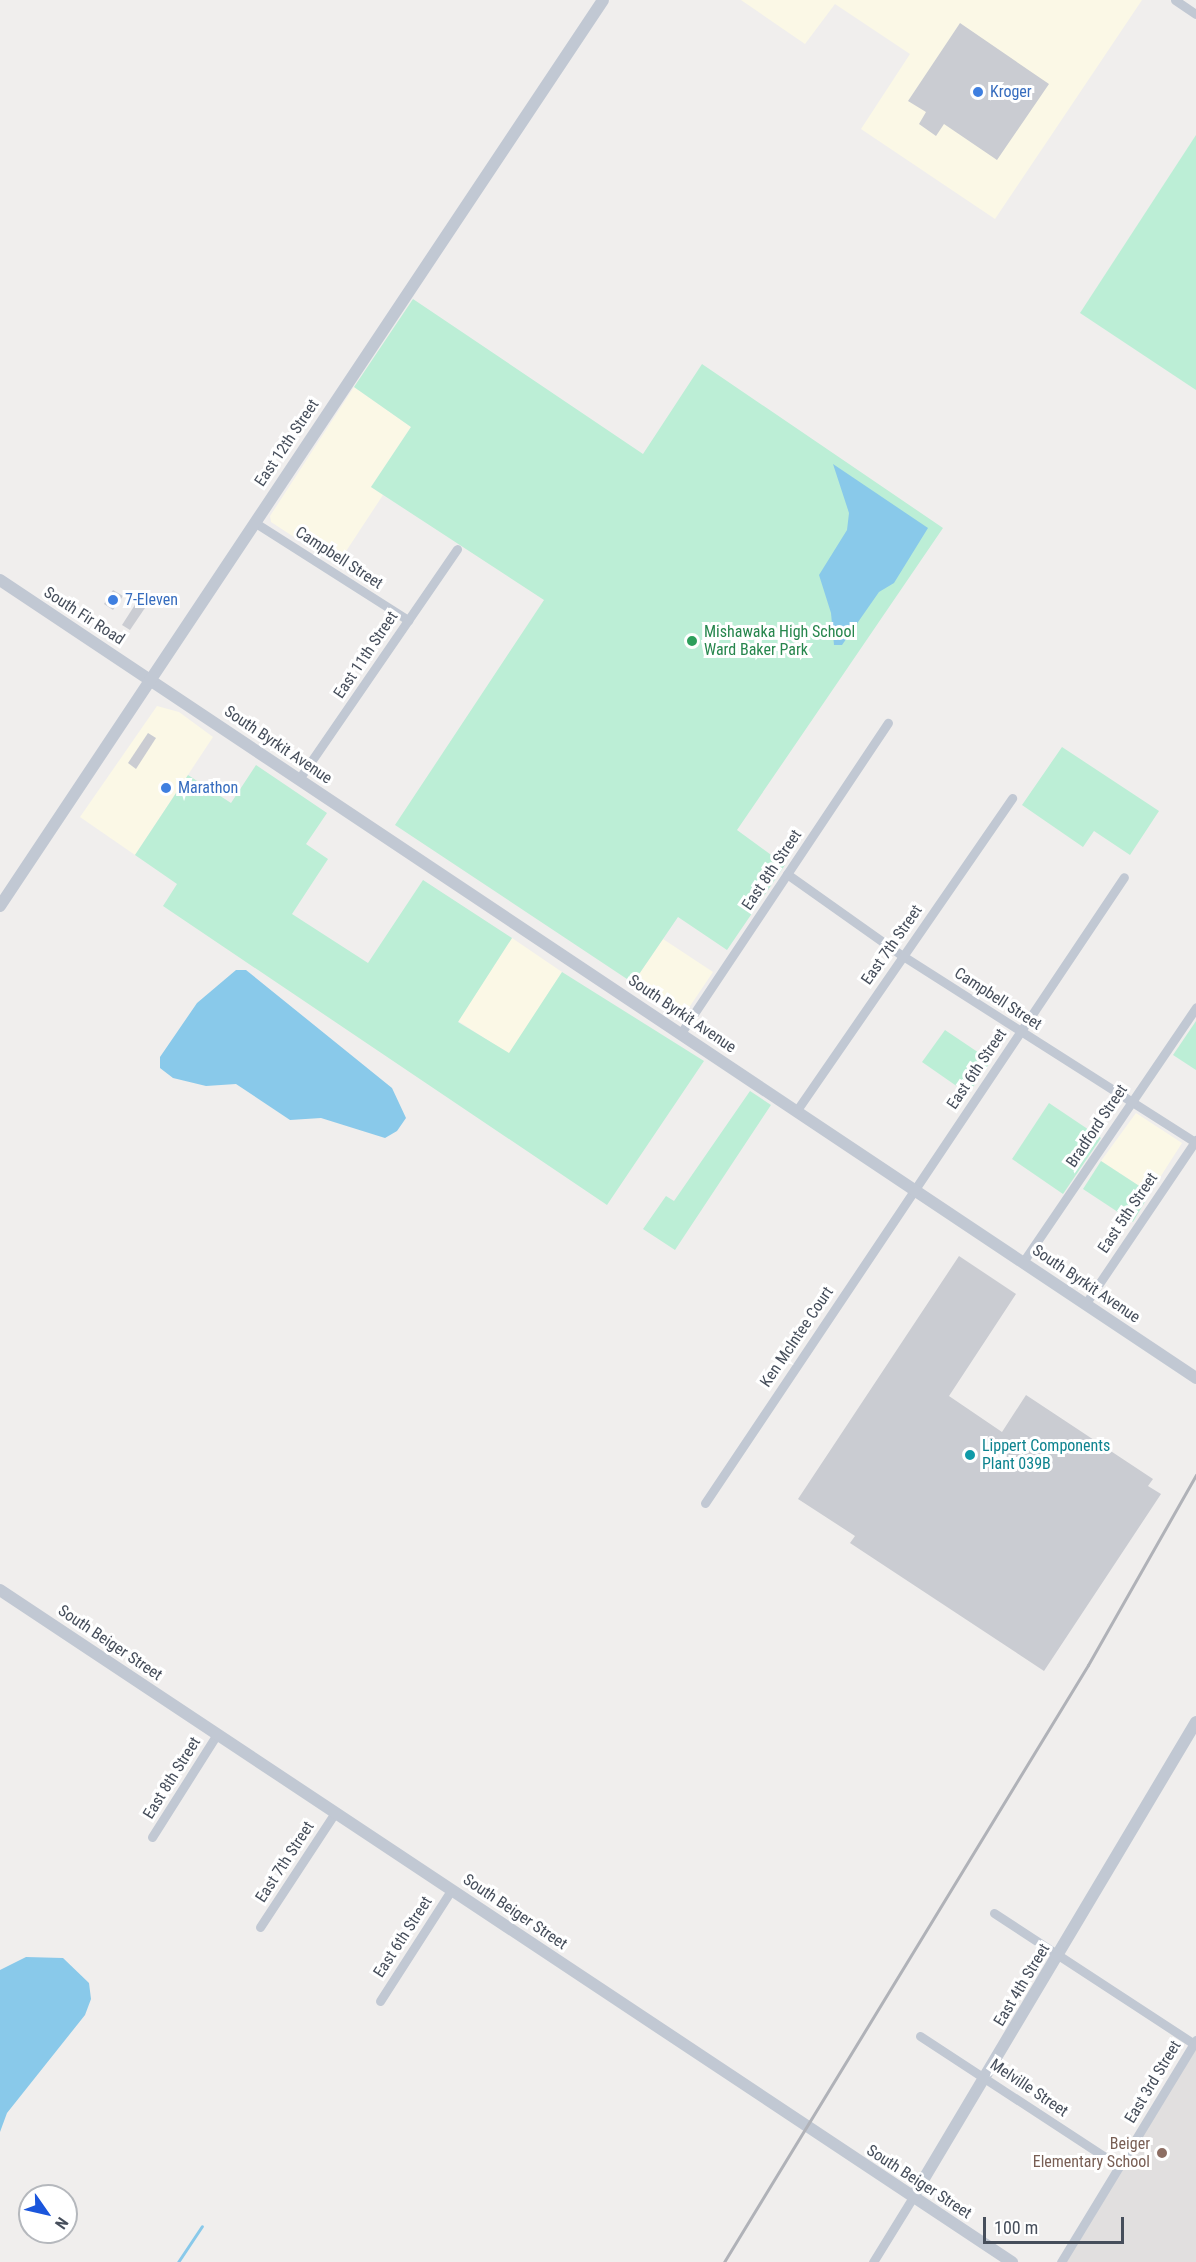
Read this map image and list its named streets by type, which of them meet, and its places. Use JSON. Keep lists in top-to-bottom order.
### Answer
{
  "streets": {
    "street": [
      "East 12th Street",
      "Campbell Street",
      "South Fir Road",
      "East 11th Street",
      "South Byrkit Avenue",
      "East 8th Street",
      "East 7th Street",
      "East 6th Street",
      "Bradford Street",
      "East 5th Street",
      "Ken McIntee Court",
      "South Beiger Street",
      "East 4th Street",
      "East 3rd Street",
      "Melville Street"
    ]
  },
  "crossings": [
    ["East 12th Street", "Campbell Street"],
    ["East 12th Street", "South Fir Road"],
    ["East 12th Street", "South Byrkit Avenue"],
    ["Campbell Street", "East 11th Street"],
    ["Campbell Street", "East 8th Street"],
    ["Campbell Street", "East 7th Street"],
    ["Campbell Street", "East 6th Street"],
    ["Campbell Street", "Bradford Street"],
    ["Campbell Street", "East 5th Street"],
    ["South Fir Road", "South Byrkit Avenue"],
    ["East 11th Street", "South Byrkit Avenue"],
    ["South Byrkit Avenue", "East 8th Street"],
    ["South Byrkit Avenue", "East 7th Street"],
    ["South Byrkit Avenue", "East 6th Street"],
    ["South Byrkit Avenue", "Bradford Street"],
    ["South Byrkit Avenue", "East 5th Street"],
    ["South Byrkit Avenue", "Ken McIntee Court"],
    ["East 8th Street", "South Beiger Street"],
    ["East 7th Street", "South Beiger Street"],
    ["East 6th Street", "Ken McIntee Court"],
    ["East 6th Street", "South Beiger Street"],
    ["South Beiger Street", "East 4th Street"],
    ["East 4th Street", "Melville Street"],
    ["East 3rd Street", "Melville Street"]
  ],
  "places": [
    "Kroger",
    "7-Eleven",
    "Mishawaka High School Ward Baker Park",
    "Marathon",
    "Lippert Components Plant 039B",
    "Beiger Elementary School"
  ],
  "scale_bar": "100 m",
  "north": "bottom right"
}
